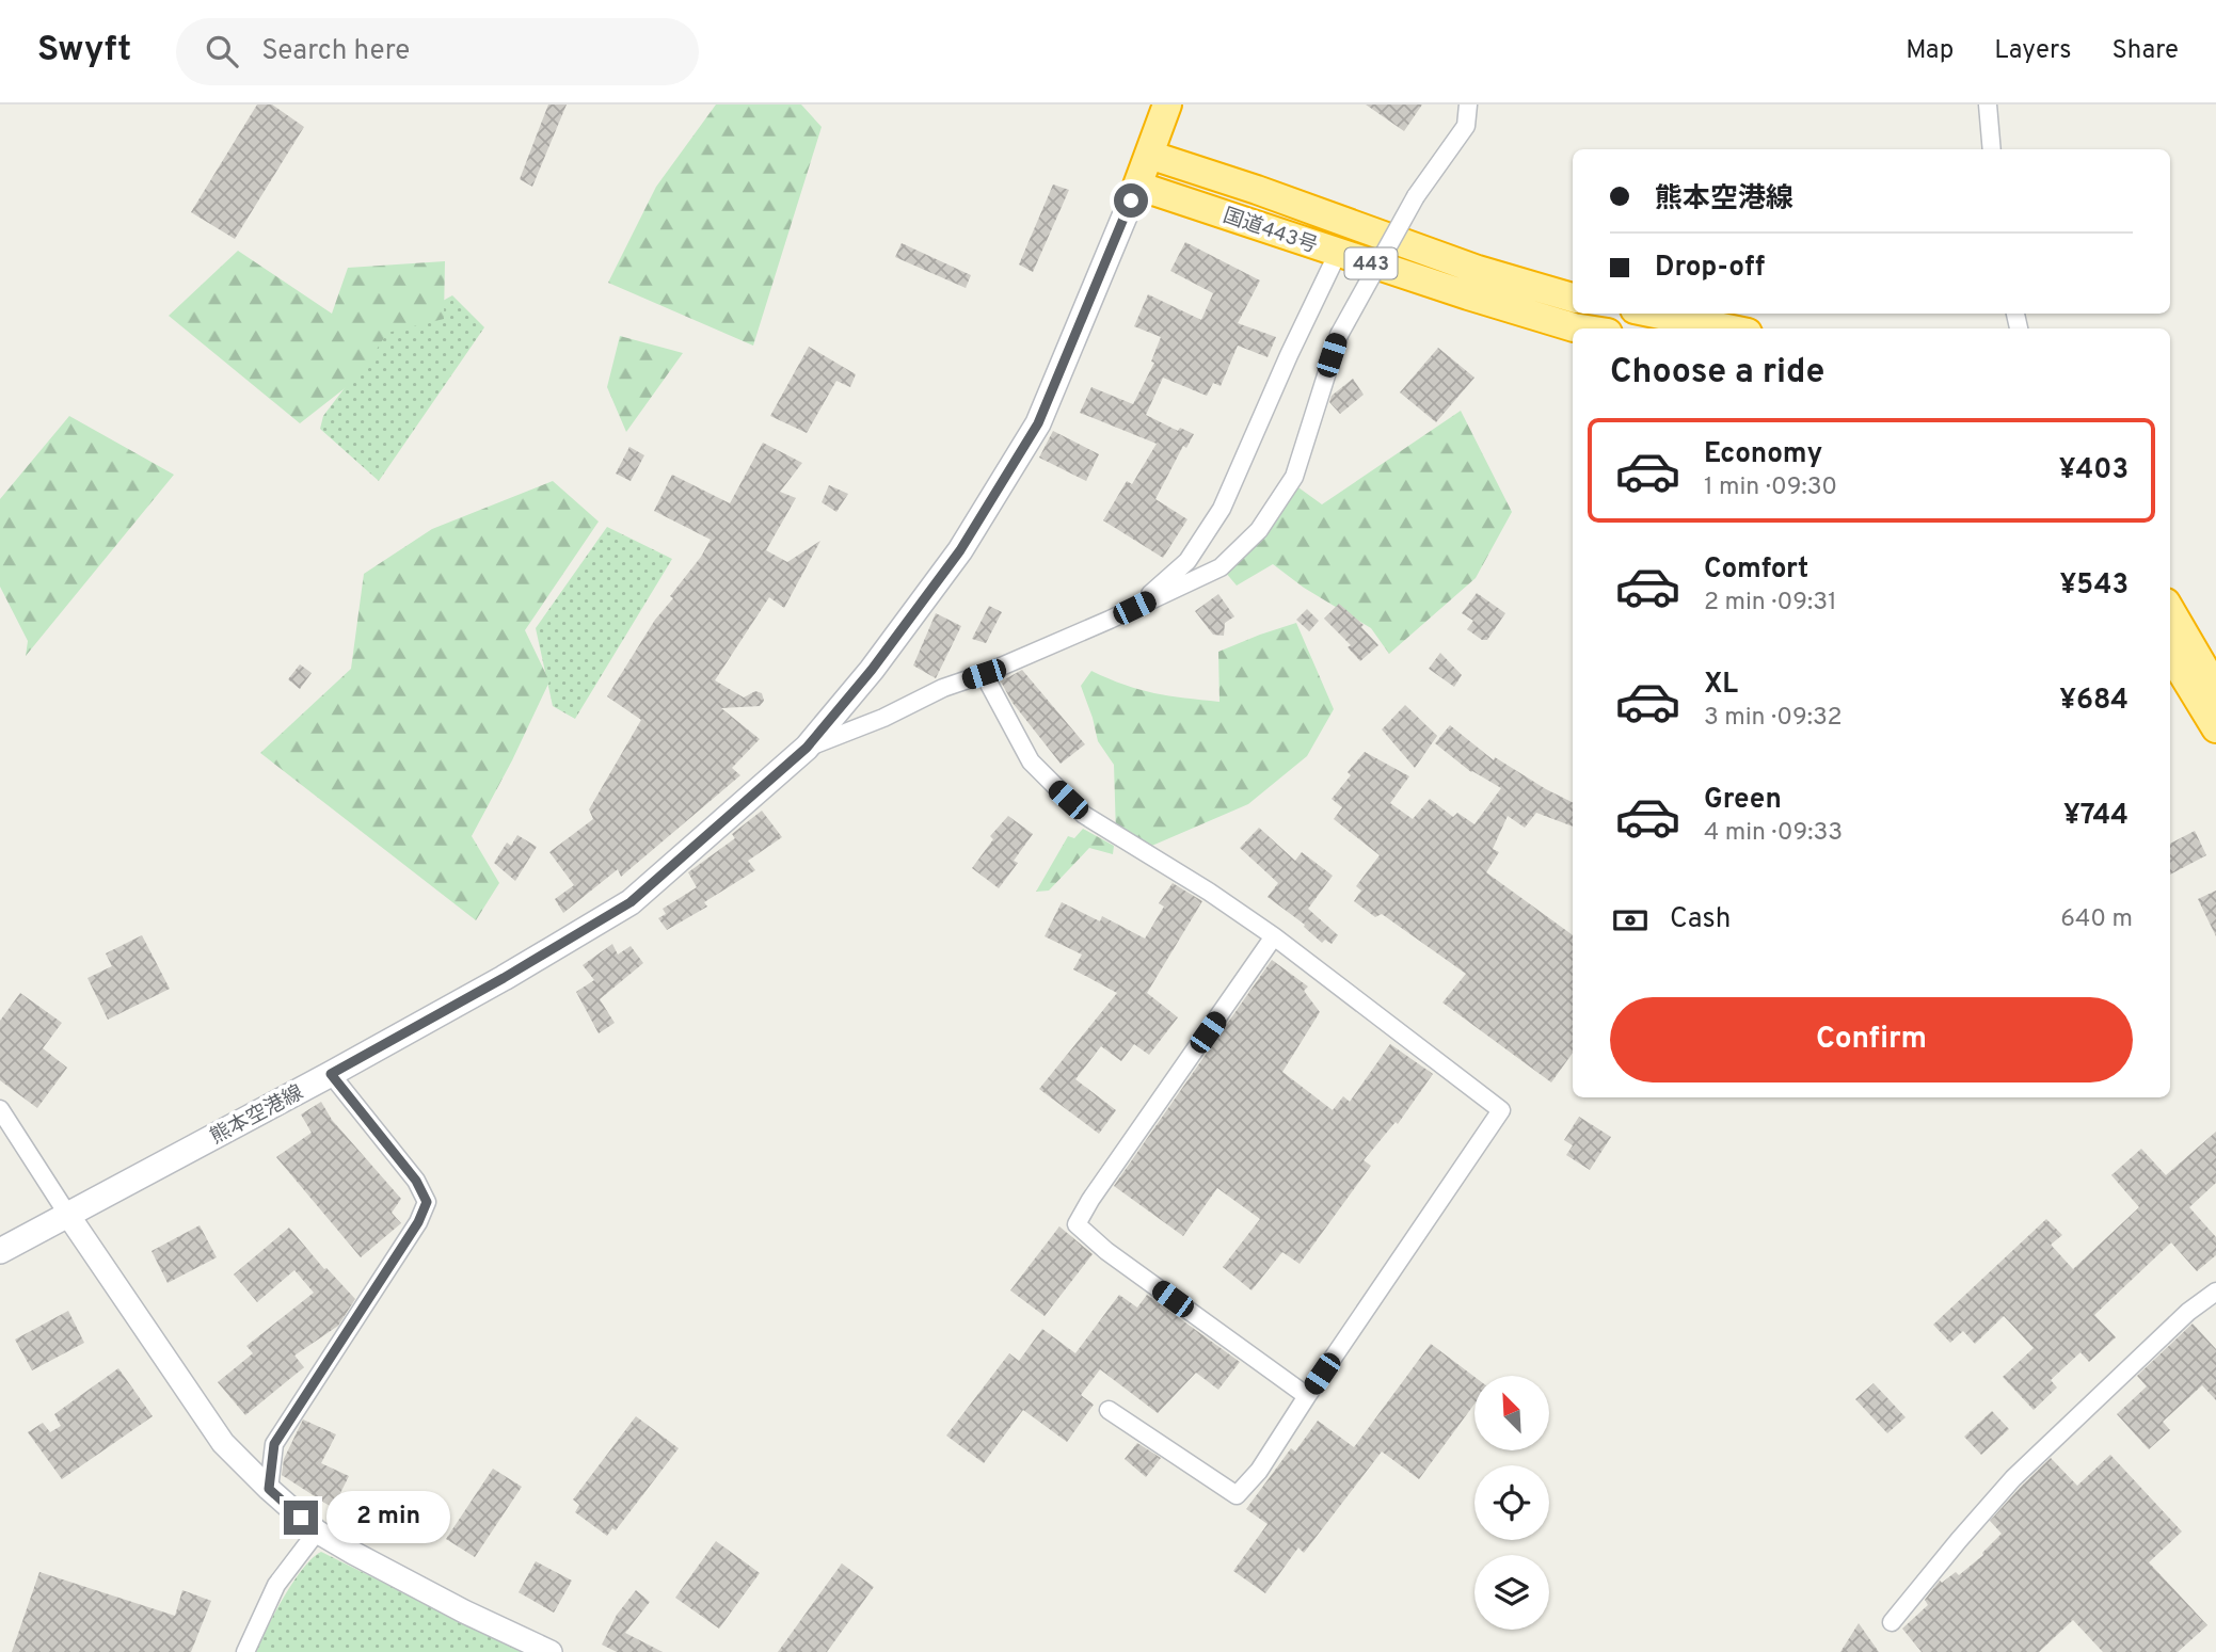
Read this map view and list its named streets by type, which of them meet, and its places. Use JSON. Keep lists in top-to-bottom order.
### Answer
{
  "streets": {
    "highway": ["国道443号", "443"],
    "main road": ["熊本空港線"]
  },
  "crossings": [
    ["国道443号", "熊本空港線"]
  ],
  "north": "top left",
  "page": {
    "header": "Swyft",
    "search": "Search here",
    "nav": ["Map", "Layers", "Share"],
    "banner": ["熊本空港線", "Drop-off"],
    "heading": "Choose a ride",
    "list": [
      {
        "name": "Economy",
        "note": "1 min · 09:30",
        "value": "¥403"
      },
      {
        "name": "Comfort",
        "note": "2 min · 09:31",
        "value": "¥543"
      },
      {
        "name": "XL",
        "note": "3 min · 09:32",
        "value": "¥684"
      },
      {
        "name": "Green",
        "note": "4 min · 09:33",
        "value": "¥744"
      }
    ],
    "pay": ["Cash", "640 m"],
    "buttons": "Confirm",
    "bubble": "2 min"
  }
}
